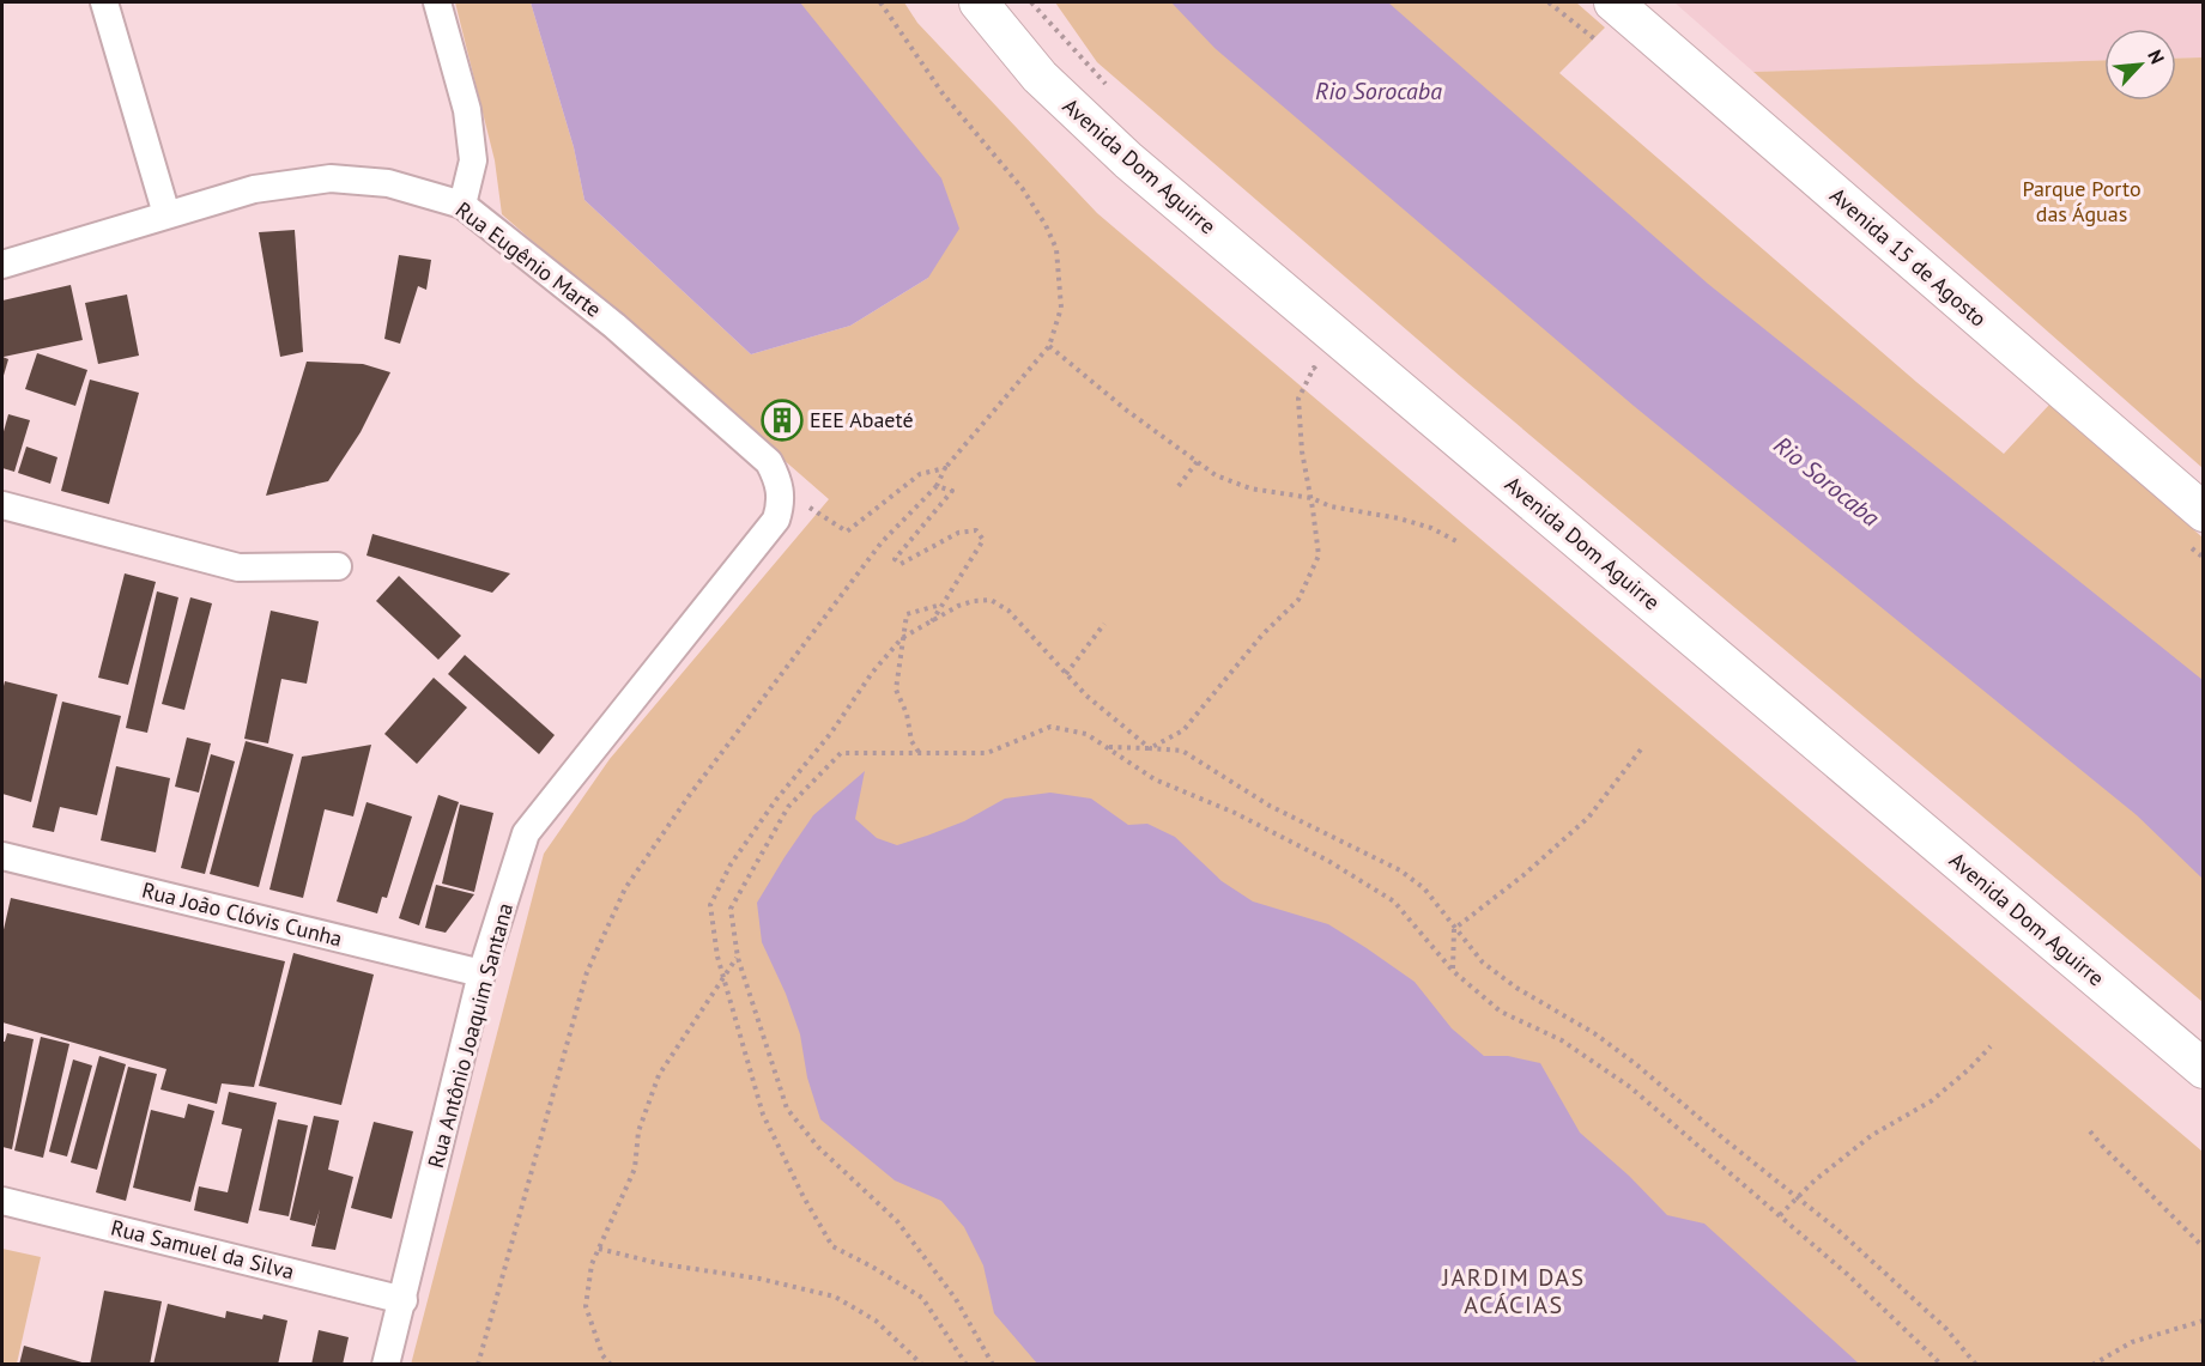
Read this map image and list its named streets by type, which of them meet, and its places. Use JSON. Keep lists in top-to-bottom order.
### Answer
{
  "streets": {
    "main road": ["Avenida Dom Aguirre", "Avenida 15 de Agosto"],
    "street": [
      "Rua Eugênio Marte",
      "Rua João Clóvis Cunha",
      "Rua Antônio Joaquim Santana",
      "Rua Samuel da Silva"
    ]
  },
  "crossings": [
    ["Rua Eugênio Marte", "Rua Antônio Joaquim Santana"],
    ["Rua João Clóvis Cunha", "Rua Antônio Joaquim Santana"],
    ["Rua Antônio Joaquim Santana", "Rua Samuel da Silva"]
  ],
  "districts": ["JARDIM DAS ACÁCIAS"],
  "water": ["Rio Sorocaba"],
  "parks": ["Parque Porto das Águas"],
  "places": {
    "building": ["EEE Abaeté"]
  },
  "north": "top right"
}
